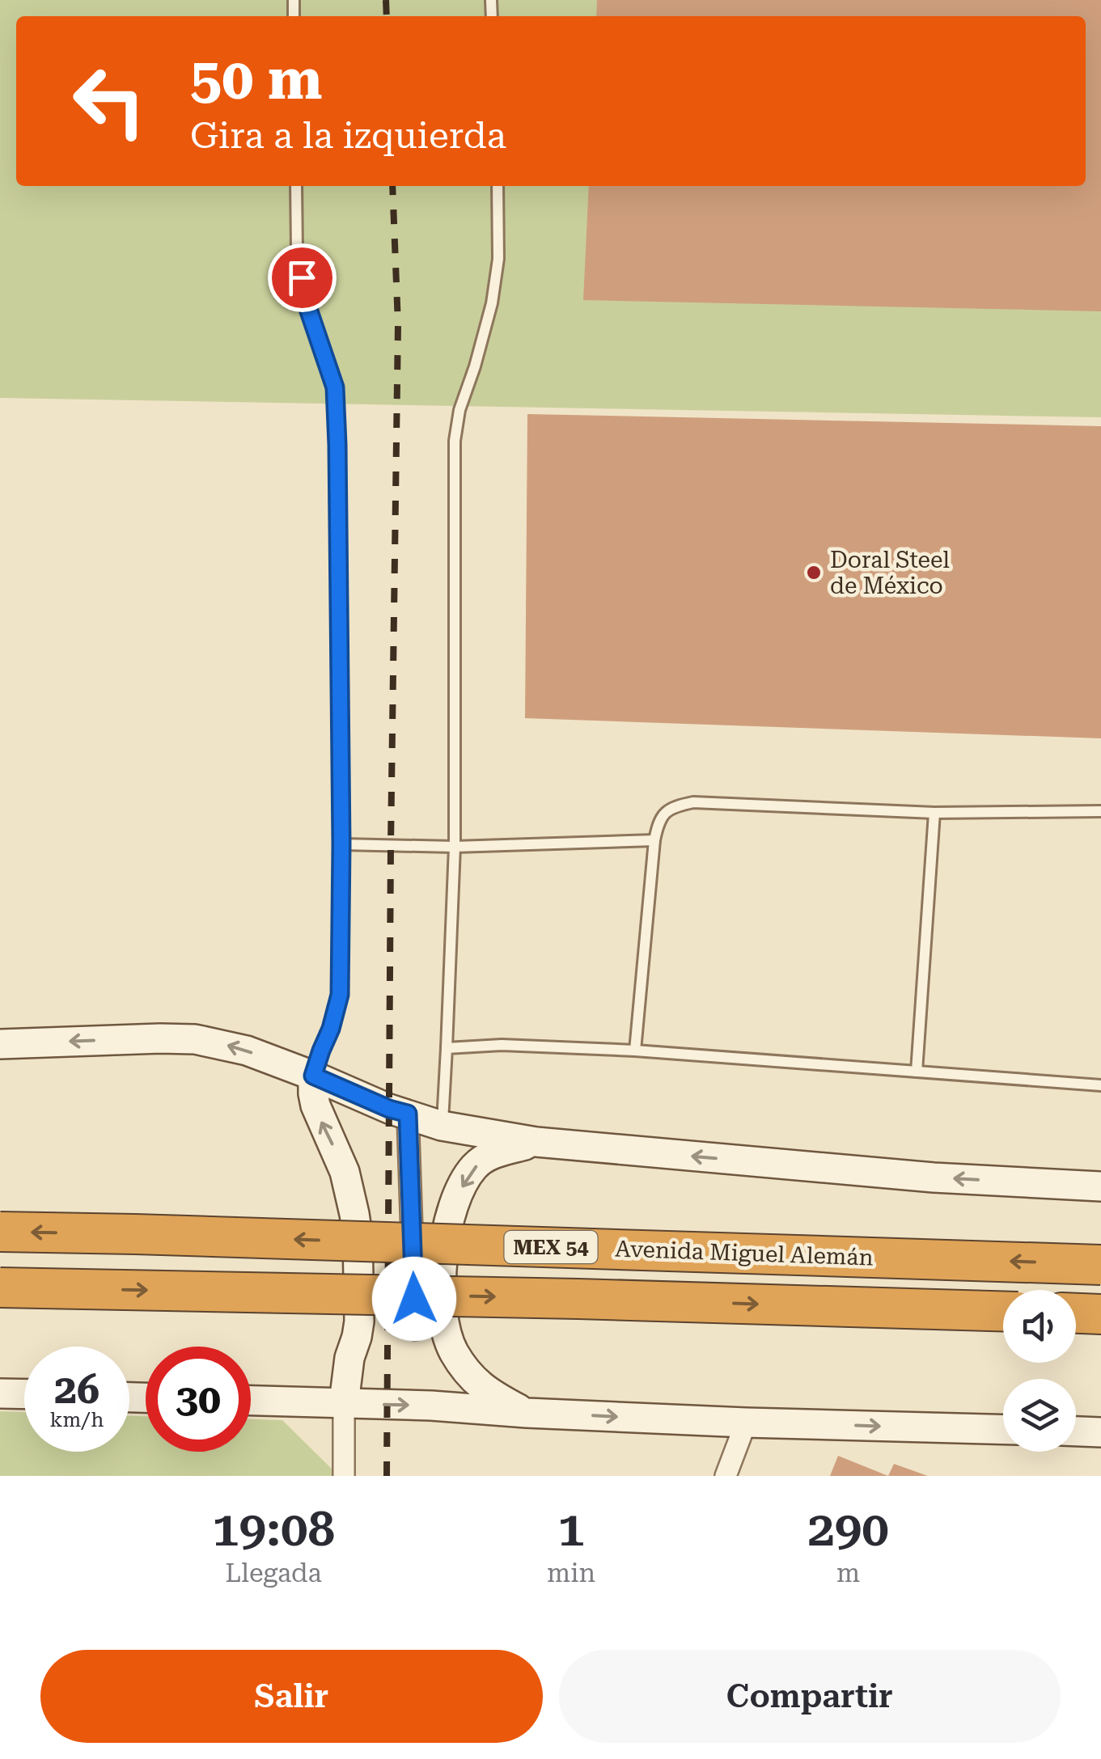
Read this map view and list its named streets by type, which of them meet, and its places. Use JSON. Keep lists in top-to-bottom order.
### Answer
{
  "streets": {
    "highway": ["MEX 54", "Avenida Miguel Alemán"]
  },
  "places": ["Doral Steel de México"],
  "page": {
    "turn": ["50 m", "Gira a la izquierda"],
    "speed": "26 km/h",
    "limit": "30",
    "eta": [
      "19:08",
      "Llegada",
      "1",
      "min",
      "290",
      "m"
    ],
    "buttons": ["Salir", "Compartir"]
  }
}
